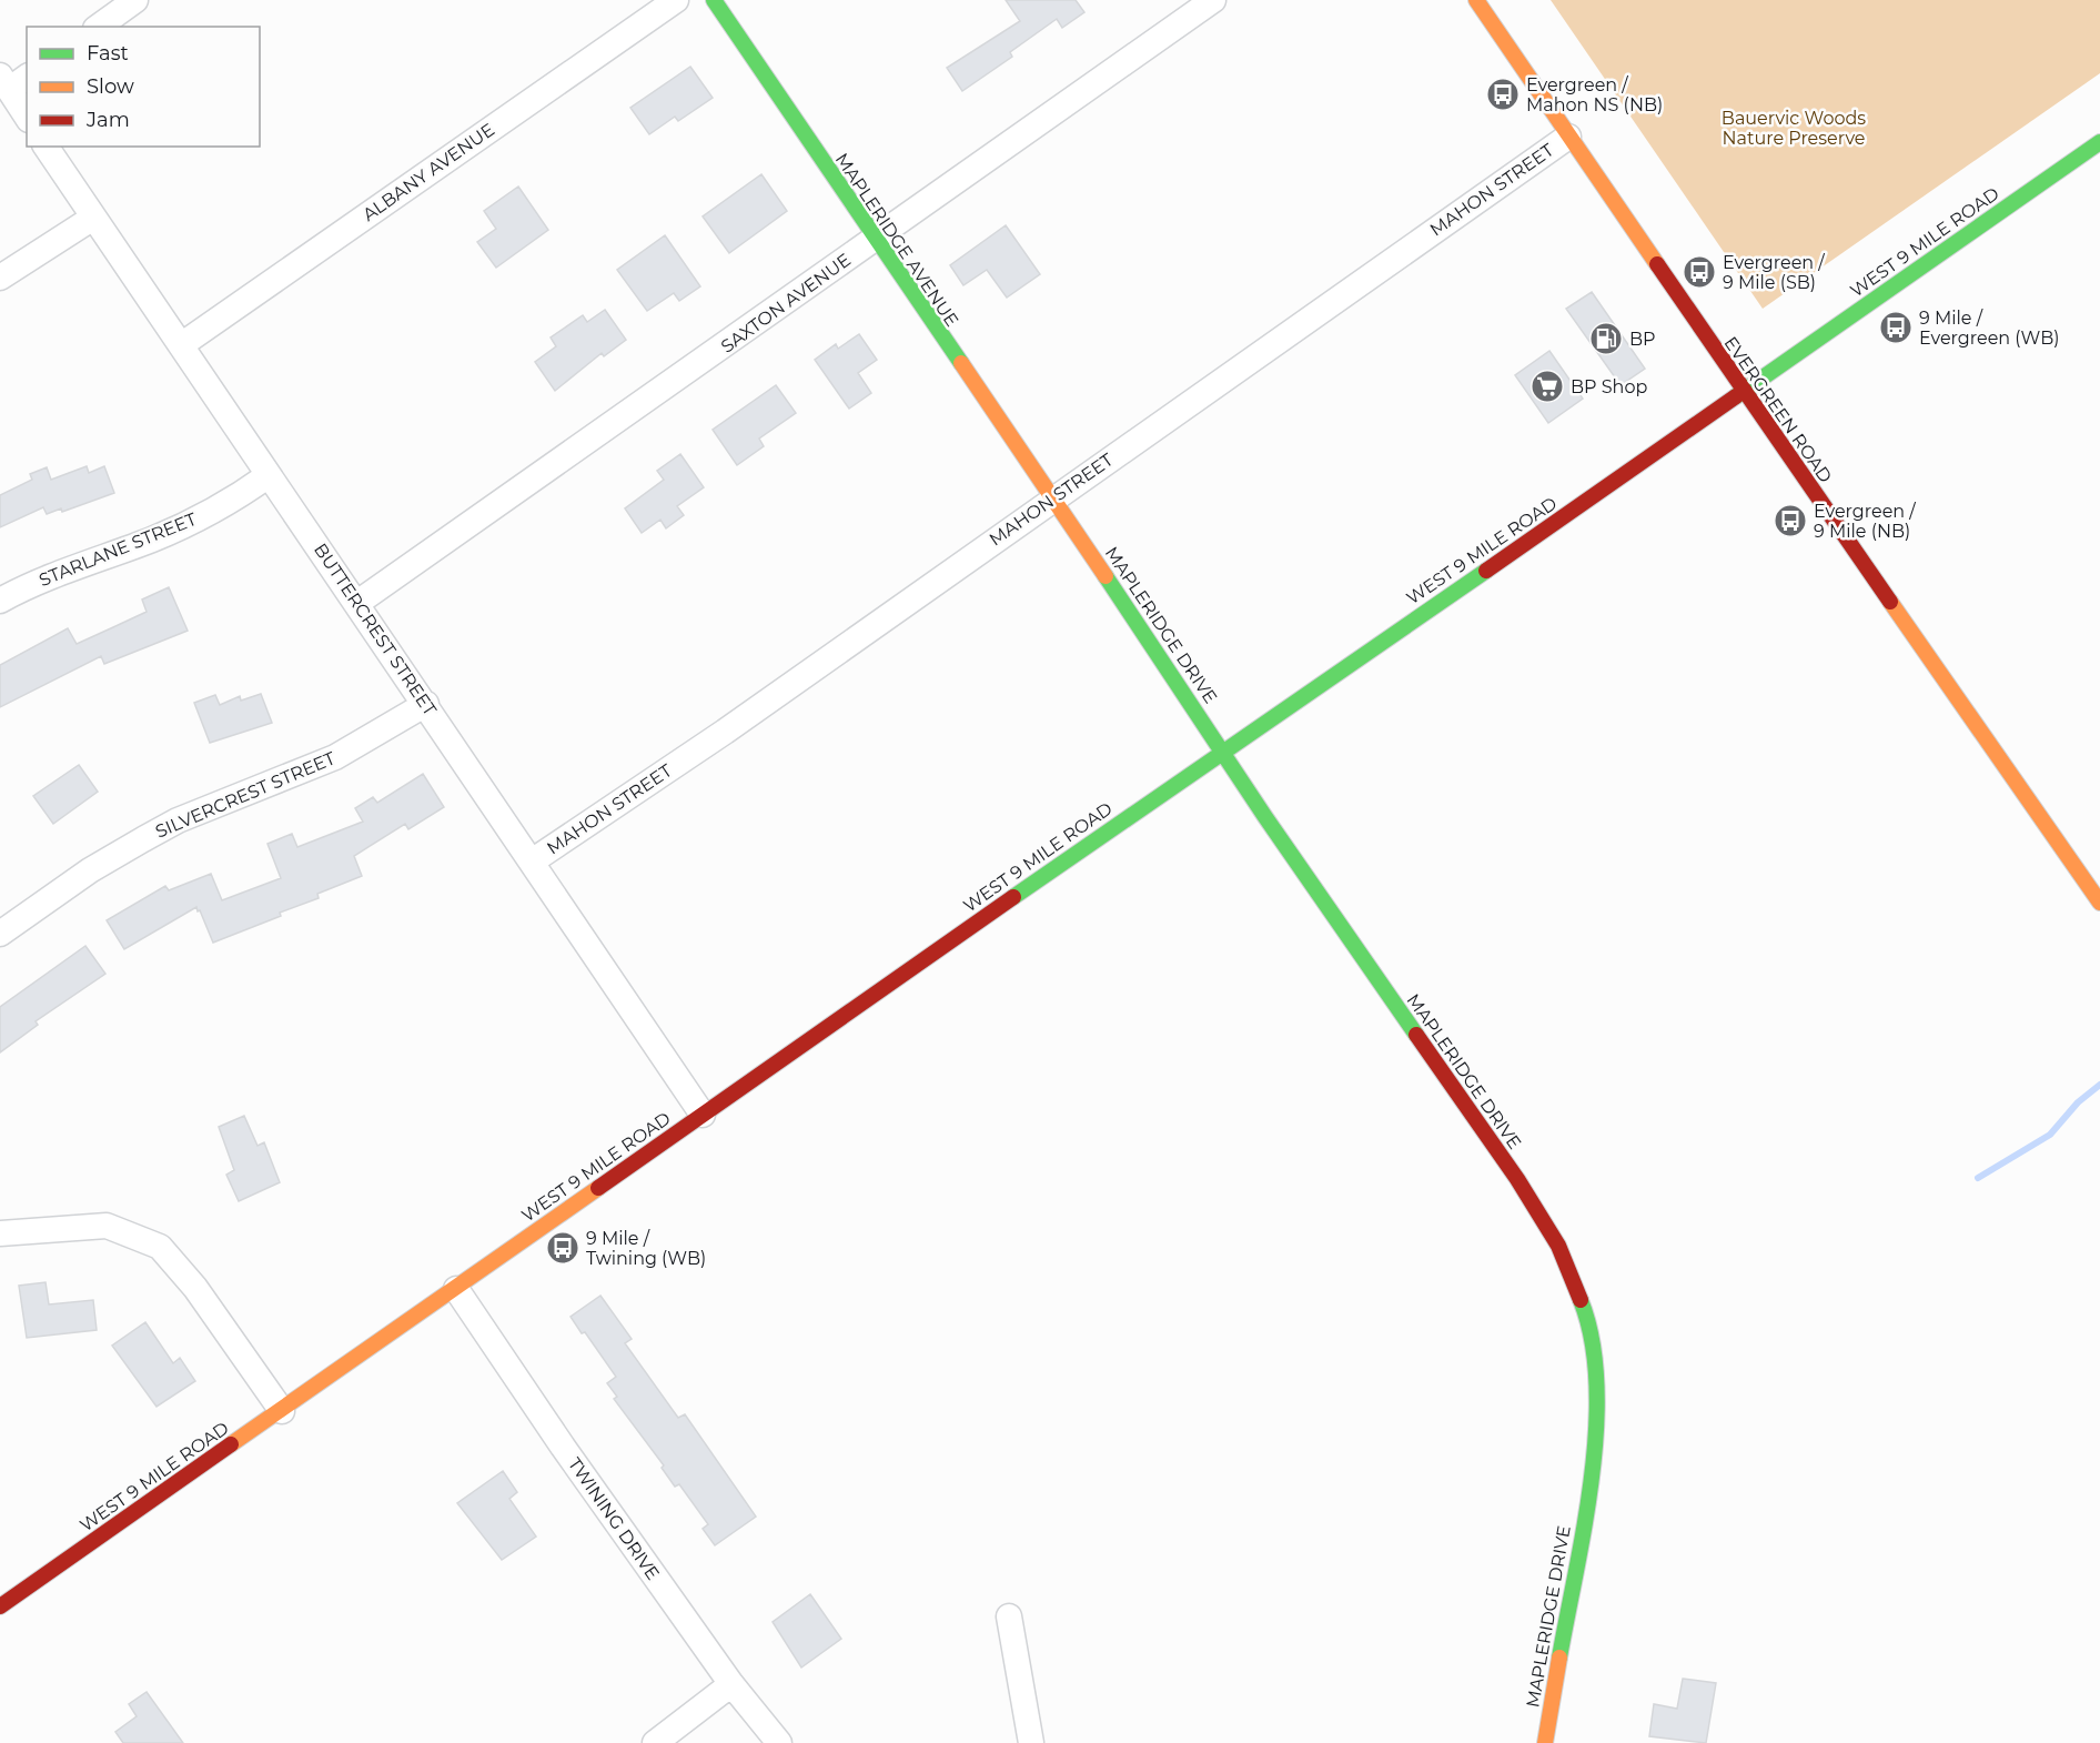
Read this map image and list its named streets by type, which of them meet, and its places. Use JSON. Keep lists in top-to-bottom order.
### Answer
{
  "streets": {
    "main road": [
      "MAPLERIDGE AVENUE",
      "WEST 9 MILE ROAD",
      "EVERGREEN ROAD",
      "MAPLERIDGE DRIVE"
    ],
    "street": [
      "ALBANY AVENUE",
      "MAHON STREET",
      "SAXTON AVENUE",
      "STARLANE STREET",
      "BUTTERCREST STREET",
      "SILVERCREST STREET",
      "TWINING DRIVE"
    ]
  },
  "crossings": [
    ["ALBANY AVENUE", "BUTTERCREST STREET"],
    ["MAHON STREET", "MAPLERIDGE AVENUE"],
    ["MAHON STREET", "EVERGREEN ROAD"],
    ["MAHON STREET", "MAPLERIDGE DRIVE"],
    ["MAHON STREET", "BUTTERCREST STREET"],
    ["MAPLERIDGE AVENUE", "SAXTON AVENUE"],
    ["MAPLERIDGE AVENUE", "MAPLERIDGE DRIVE"],
    ["WEST 9 MILE ROAD", "EVERGREEN ROAD"],
    ["WEST 9 MILE ROAD", "MAPLERIDGE DRIVE"],
    ["WEST 9 MILE ROAD", "BUTTERCREST STREET"],
    ["WEST 9 MILE ROAD", "TWINING DRIVE"],
    ["SAXTON AVENUE", "BUTTERCREST STREET"],
    ["STARLANE STREET", "BUTTERCREST STREET"],
    ["BUTTERCREST STREET", "SILVERCREST STREET"]
  ],
  "parks": ["Bauervic Woods Nature Preserve"],
  "places": {
    "bus stop": [
      "Evergreen / Mahon NS (NB)",
      "Evergreen / 9 Mile (SB)",
      "9 Mile / Evergreen (WB)",
      "Evergreen / 9 Mile (NB)",
      "9 Mile / Twining (WB)"
    ],
    "fuel station": ["BP"],
    "supermarket": ["BP Shop"]
  },
  "legend": ["Fast", "Slow", "Jam"]
}
